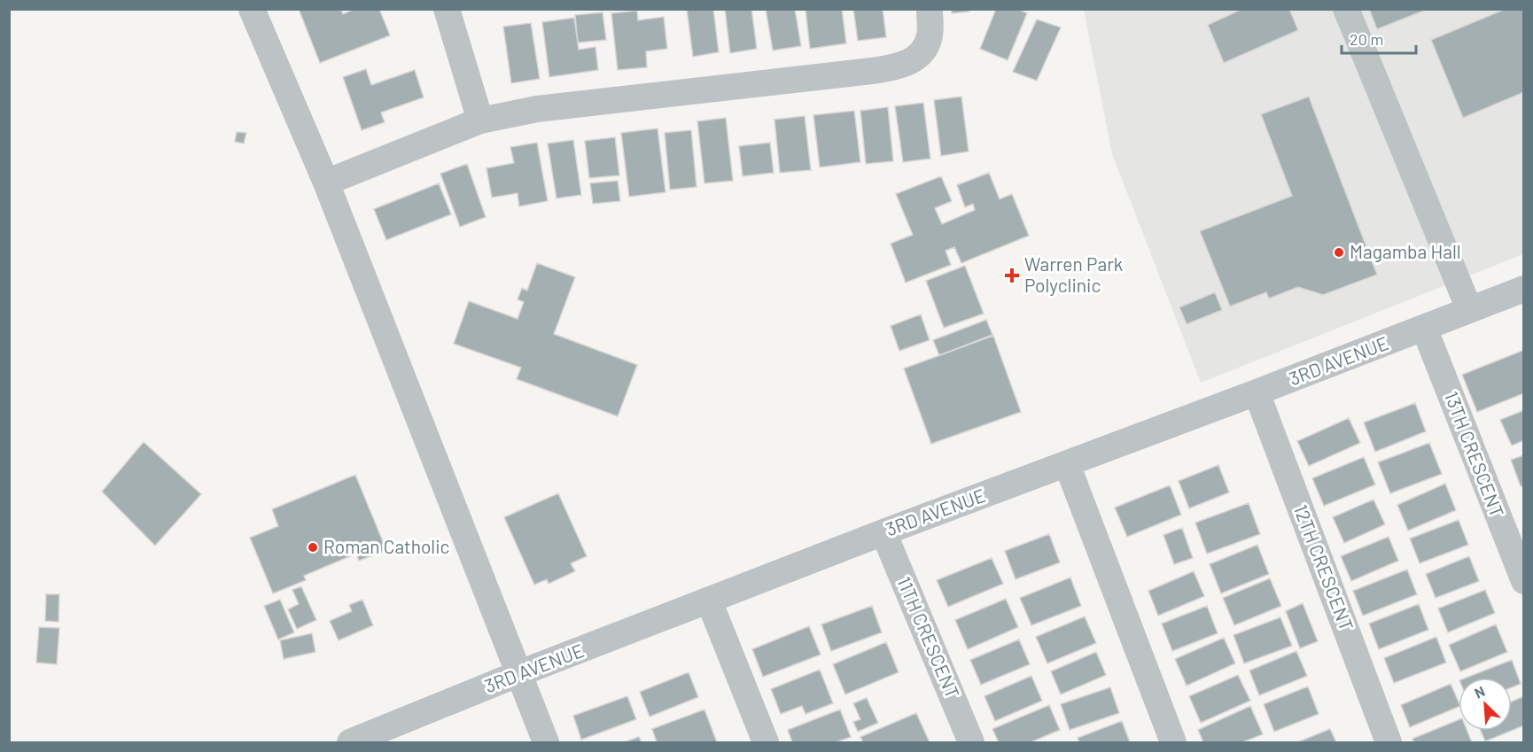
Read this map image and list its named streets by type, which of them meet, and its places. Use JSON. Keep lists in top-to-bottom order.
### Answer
{
  "streets": {
    "street": [
      "3RD AVENUE",
      "13TH CRESCENT",
      "12TH CRESCENT",
      "11TH CRESCENT"
    ]
  },
  "crossings": [
    ["3RD AVENUE", "13TH CRESCENT"],
    ["3RD AVENUE", "12TH CRESCENT"],
    ["3RD AVENUE", "11TH CRESCENT"]
  ],
  "places": {
    "other": ["Magamba Hall", "Roman Catholic"],
    "health": ["Warren Park Polyclinic"]
  },
  "scale_bar": "20 m",
  "north": "top left"
}
